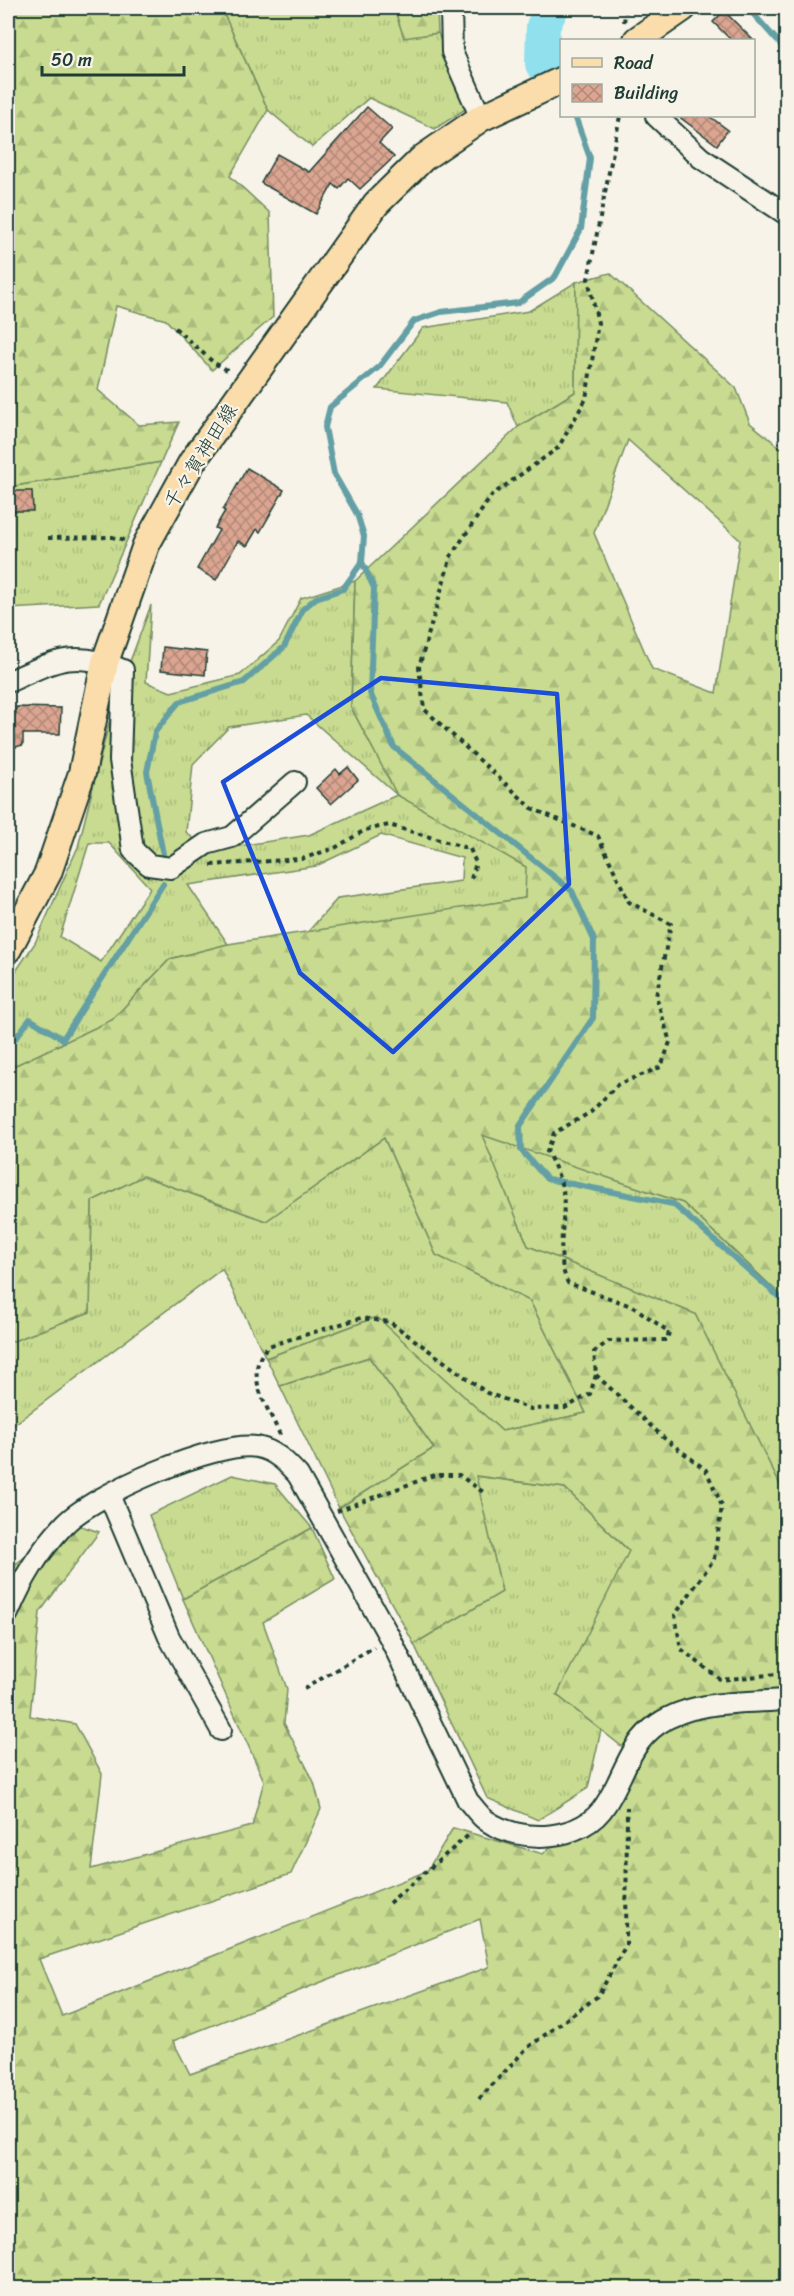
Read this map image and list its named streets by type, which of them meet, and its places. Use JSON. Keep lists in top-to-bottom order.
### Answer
{
  "streets": {
    "main road": ["千々賀神田線"]
  },
  "legend": ["Road", "Building"],
  "scale_bar": "50 m"
}
